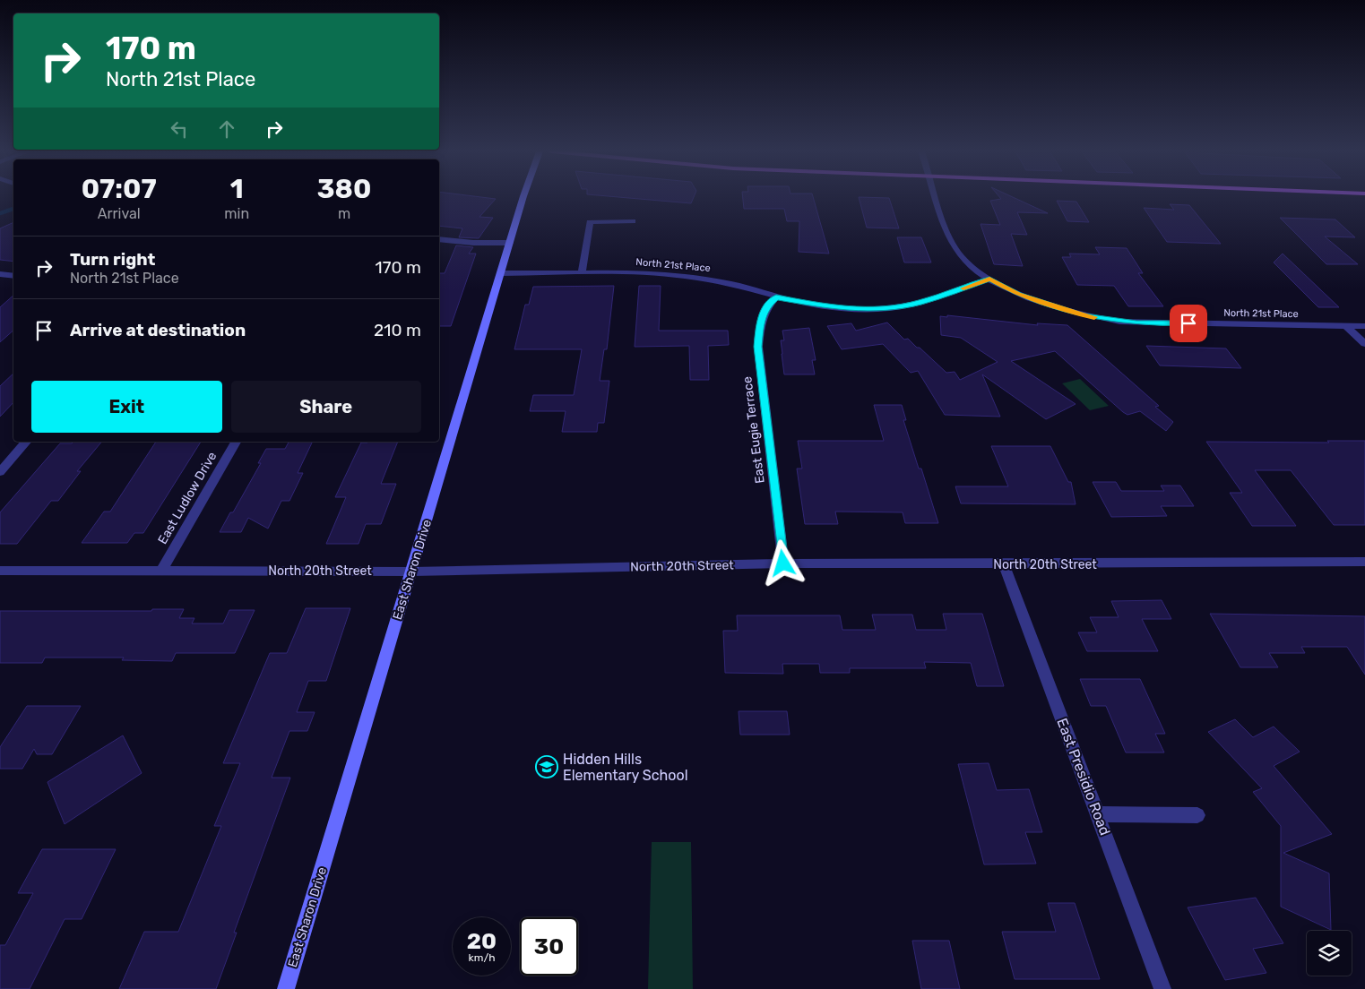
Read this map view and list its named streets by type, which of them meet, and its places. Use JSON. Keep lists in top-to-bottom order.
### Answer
{
  "streets": {
    "street": [
      "North 21st Place",
      "East Eugie Terrace",
      "East Ludlow Drive",
      "North 20th Street",
      "East Sharon Drive",
      "East Presidio Road"
    ]
  },
  "crossings": [
    ["North 21st Place", "East Eugie Terrace"],
    ["North 21st Place", "East Sharon Drive"],
    ["East Eugie Terrace", "North 20th Street"],
    ["East Ludlow Drive", "North 20th Street"],
    ["North 20th Street", "East Sharon Drive"],
    ["North 20th Street", "East Presidio Road"]
  ],
  "places": {
    "school or university": ["Hidden Hills Elementary School"]
  },
  "page": {
    "turn": ["170 m", "North 21st Place"],
    "eta": [
      "07:07",
      "Arrival",
      "1",
      "min",
      "380",
      "m"
    ],
    "list": [
      {
        "name": "Turn right",
        "note": "North 21st Place",
        "value": "170 m"
      },
      {
        "name": "Arrive at destination",
        "value": "210 m"
      }
    ],
    "buttons": ["Exit", "Share"],
    "speed": "20 km/h",
    "limit": "30"
  }
}
